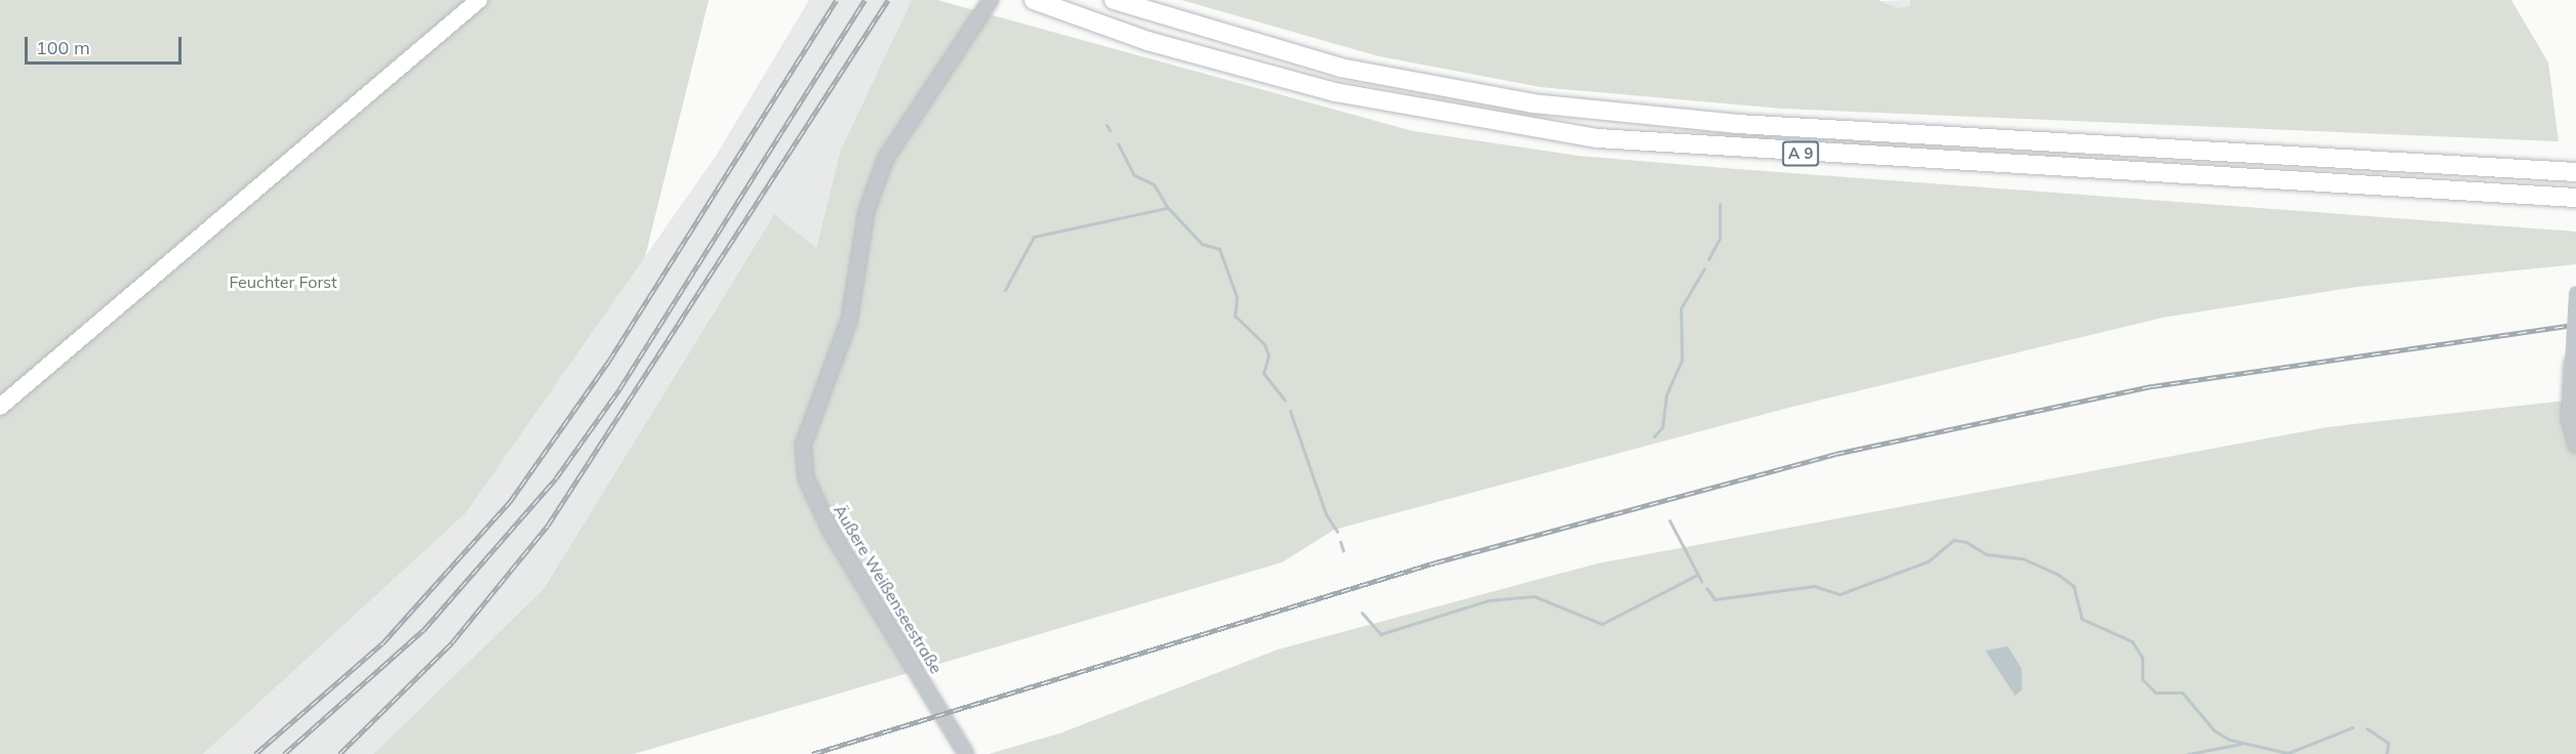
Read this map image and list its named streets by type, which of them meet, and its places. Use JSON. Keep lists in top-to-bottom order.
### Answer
{
  "streets": {
    "highway": ["A 9"],
    "street": ["Äußere Weißenseestraße"]
  },
  "parks": ["Feuchter Forst"],
  "scale_bar": "100 m"
}
